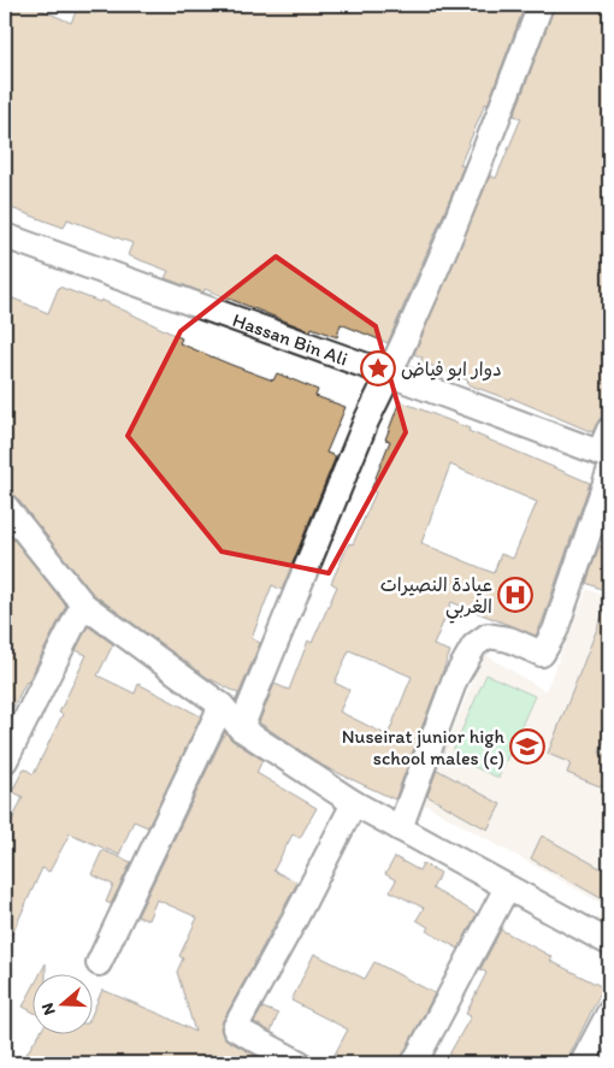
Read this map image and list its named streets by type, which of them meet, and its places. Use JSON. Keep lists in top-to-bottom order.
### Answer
{
  "streets": {
    "street": ["Hassan Bin Ali"]
  },
  "places": {
    "place": ["دوار ابو فياض"],
    "hospital": ["عيادة النصيرات الغربي"],
    "school or university": ["Nuseirat junior high school males (c)"]
  },
  "north": "left"
}
